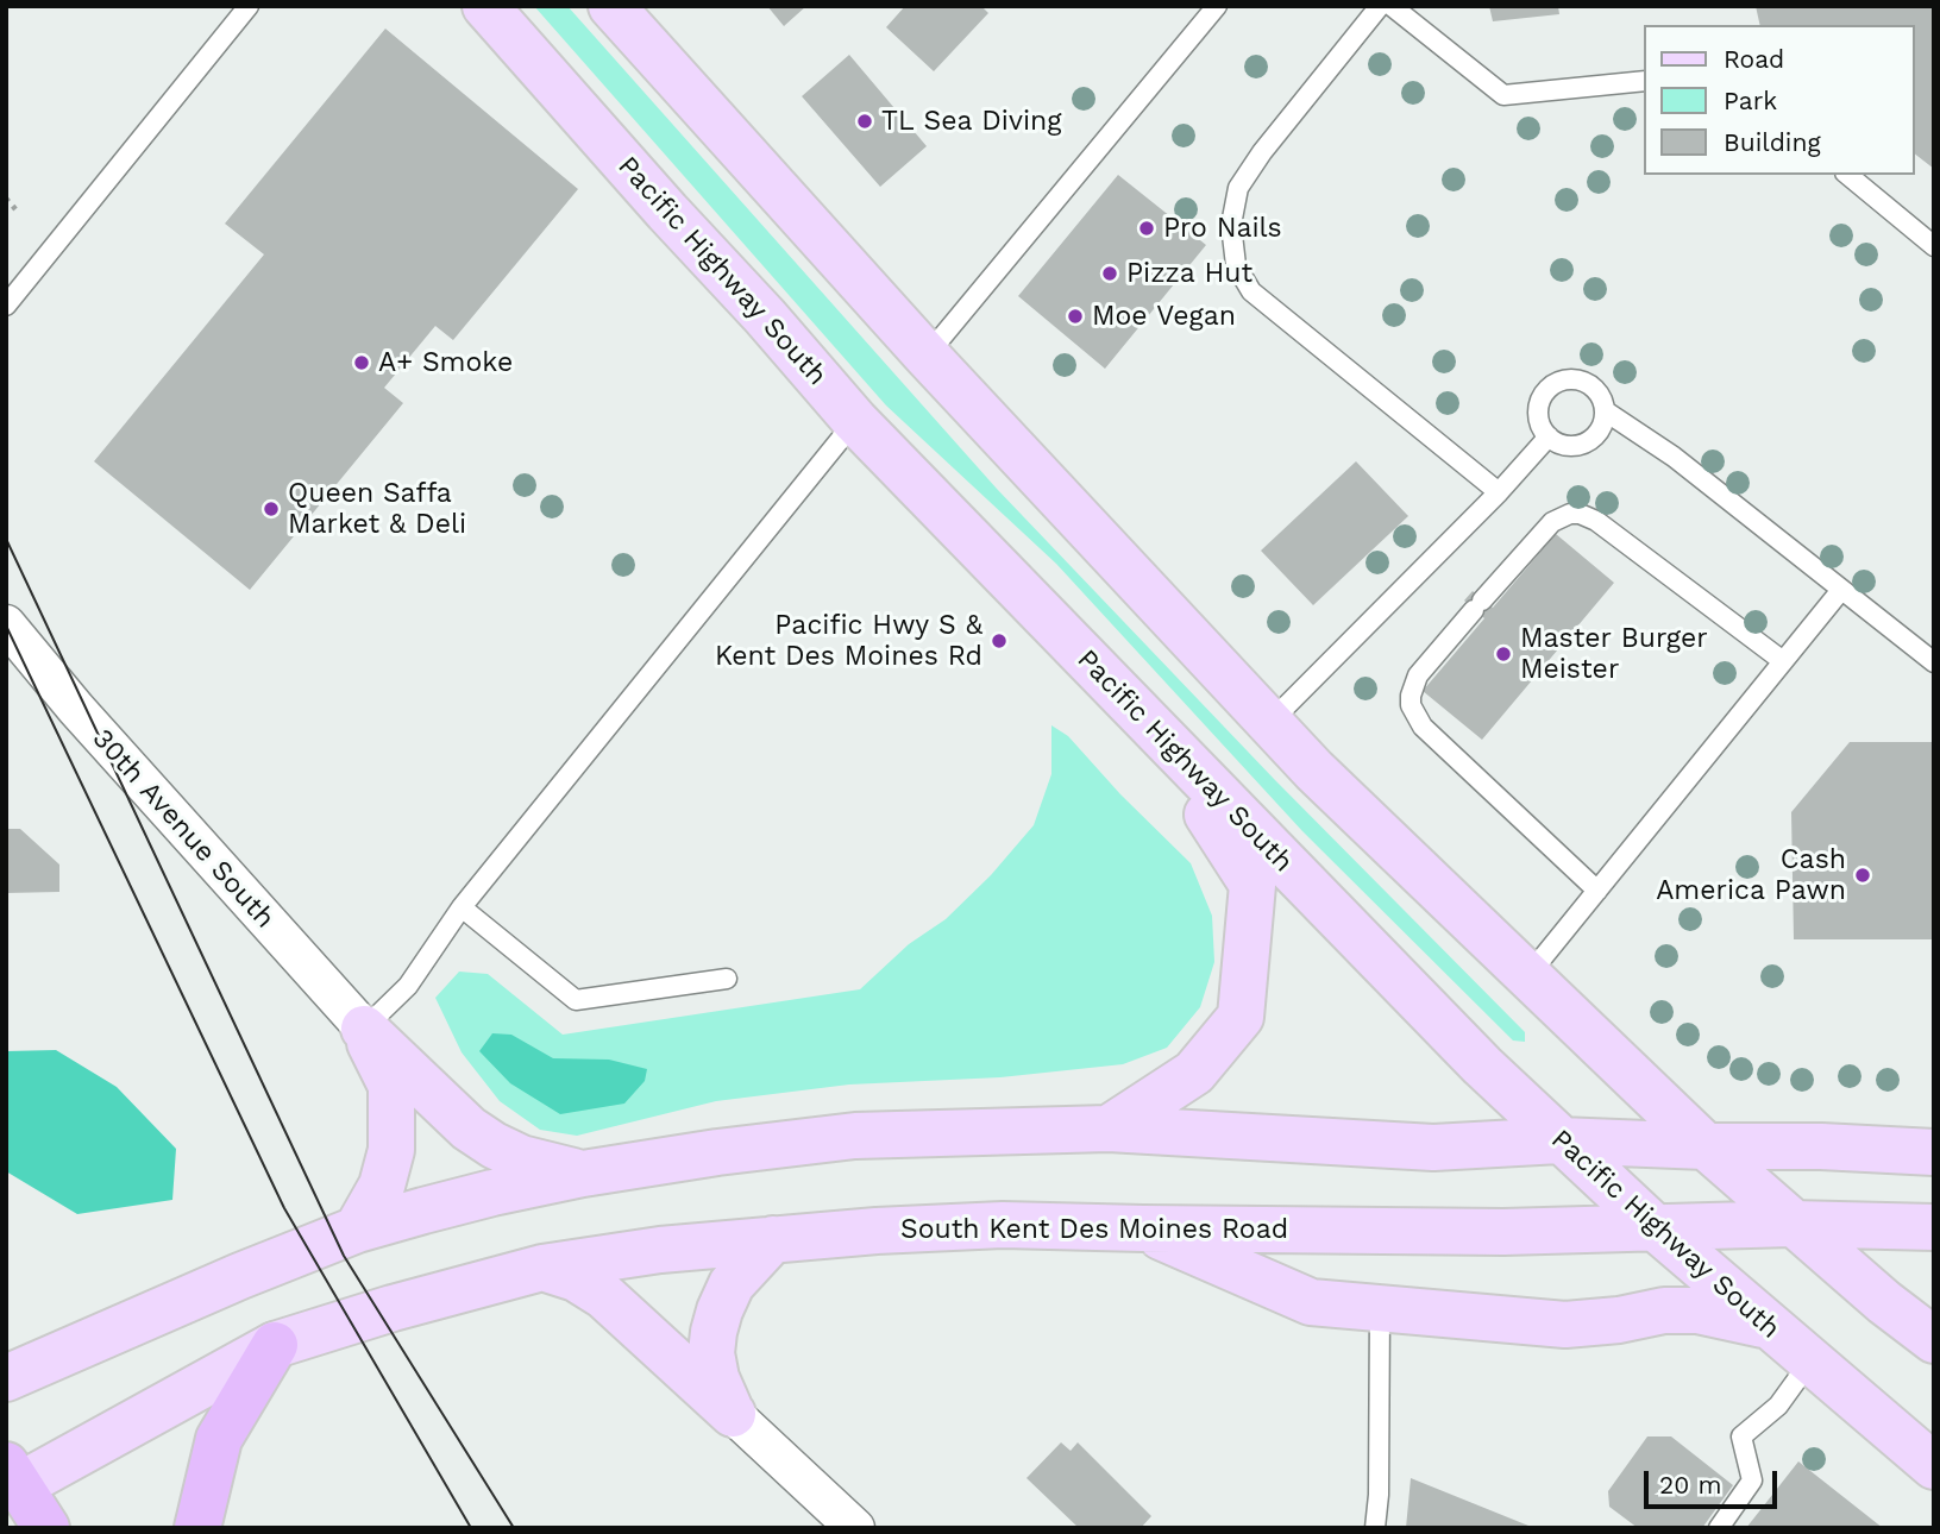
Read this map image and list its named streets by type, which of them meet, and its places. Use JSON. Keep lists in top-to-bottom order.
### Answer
{
  "streets": {
    "main road": ["Pacific Highway South", "South Kent Des Moines Road"],
    "street": ["30th Avenue South"]
  },
  "crossings": [
    ["Pacific Highway South", "South Kent Des Moines Road"]
  ],
  "places": [
    "TL Sea Diving",
    "Pro Nails",
    "Pizza Hut",
    "Moe Vegan",
    "A+ Smoke",
    "Queen Saffa Market & Deli",
    "Pacific Hwy S & Kent Des Moines Rd",
    "Master Burger Meister",
    "Cash America Pawn"
  ],
  "legend": ["Road", "Park", "Building"],
  "scale_bar": "20 m"
}
